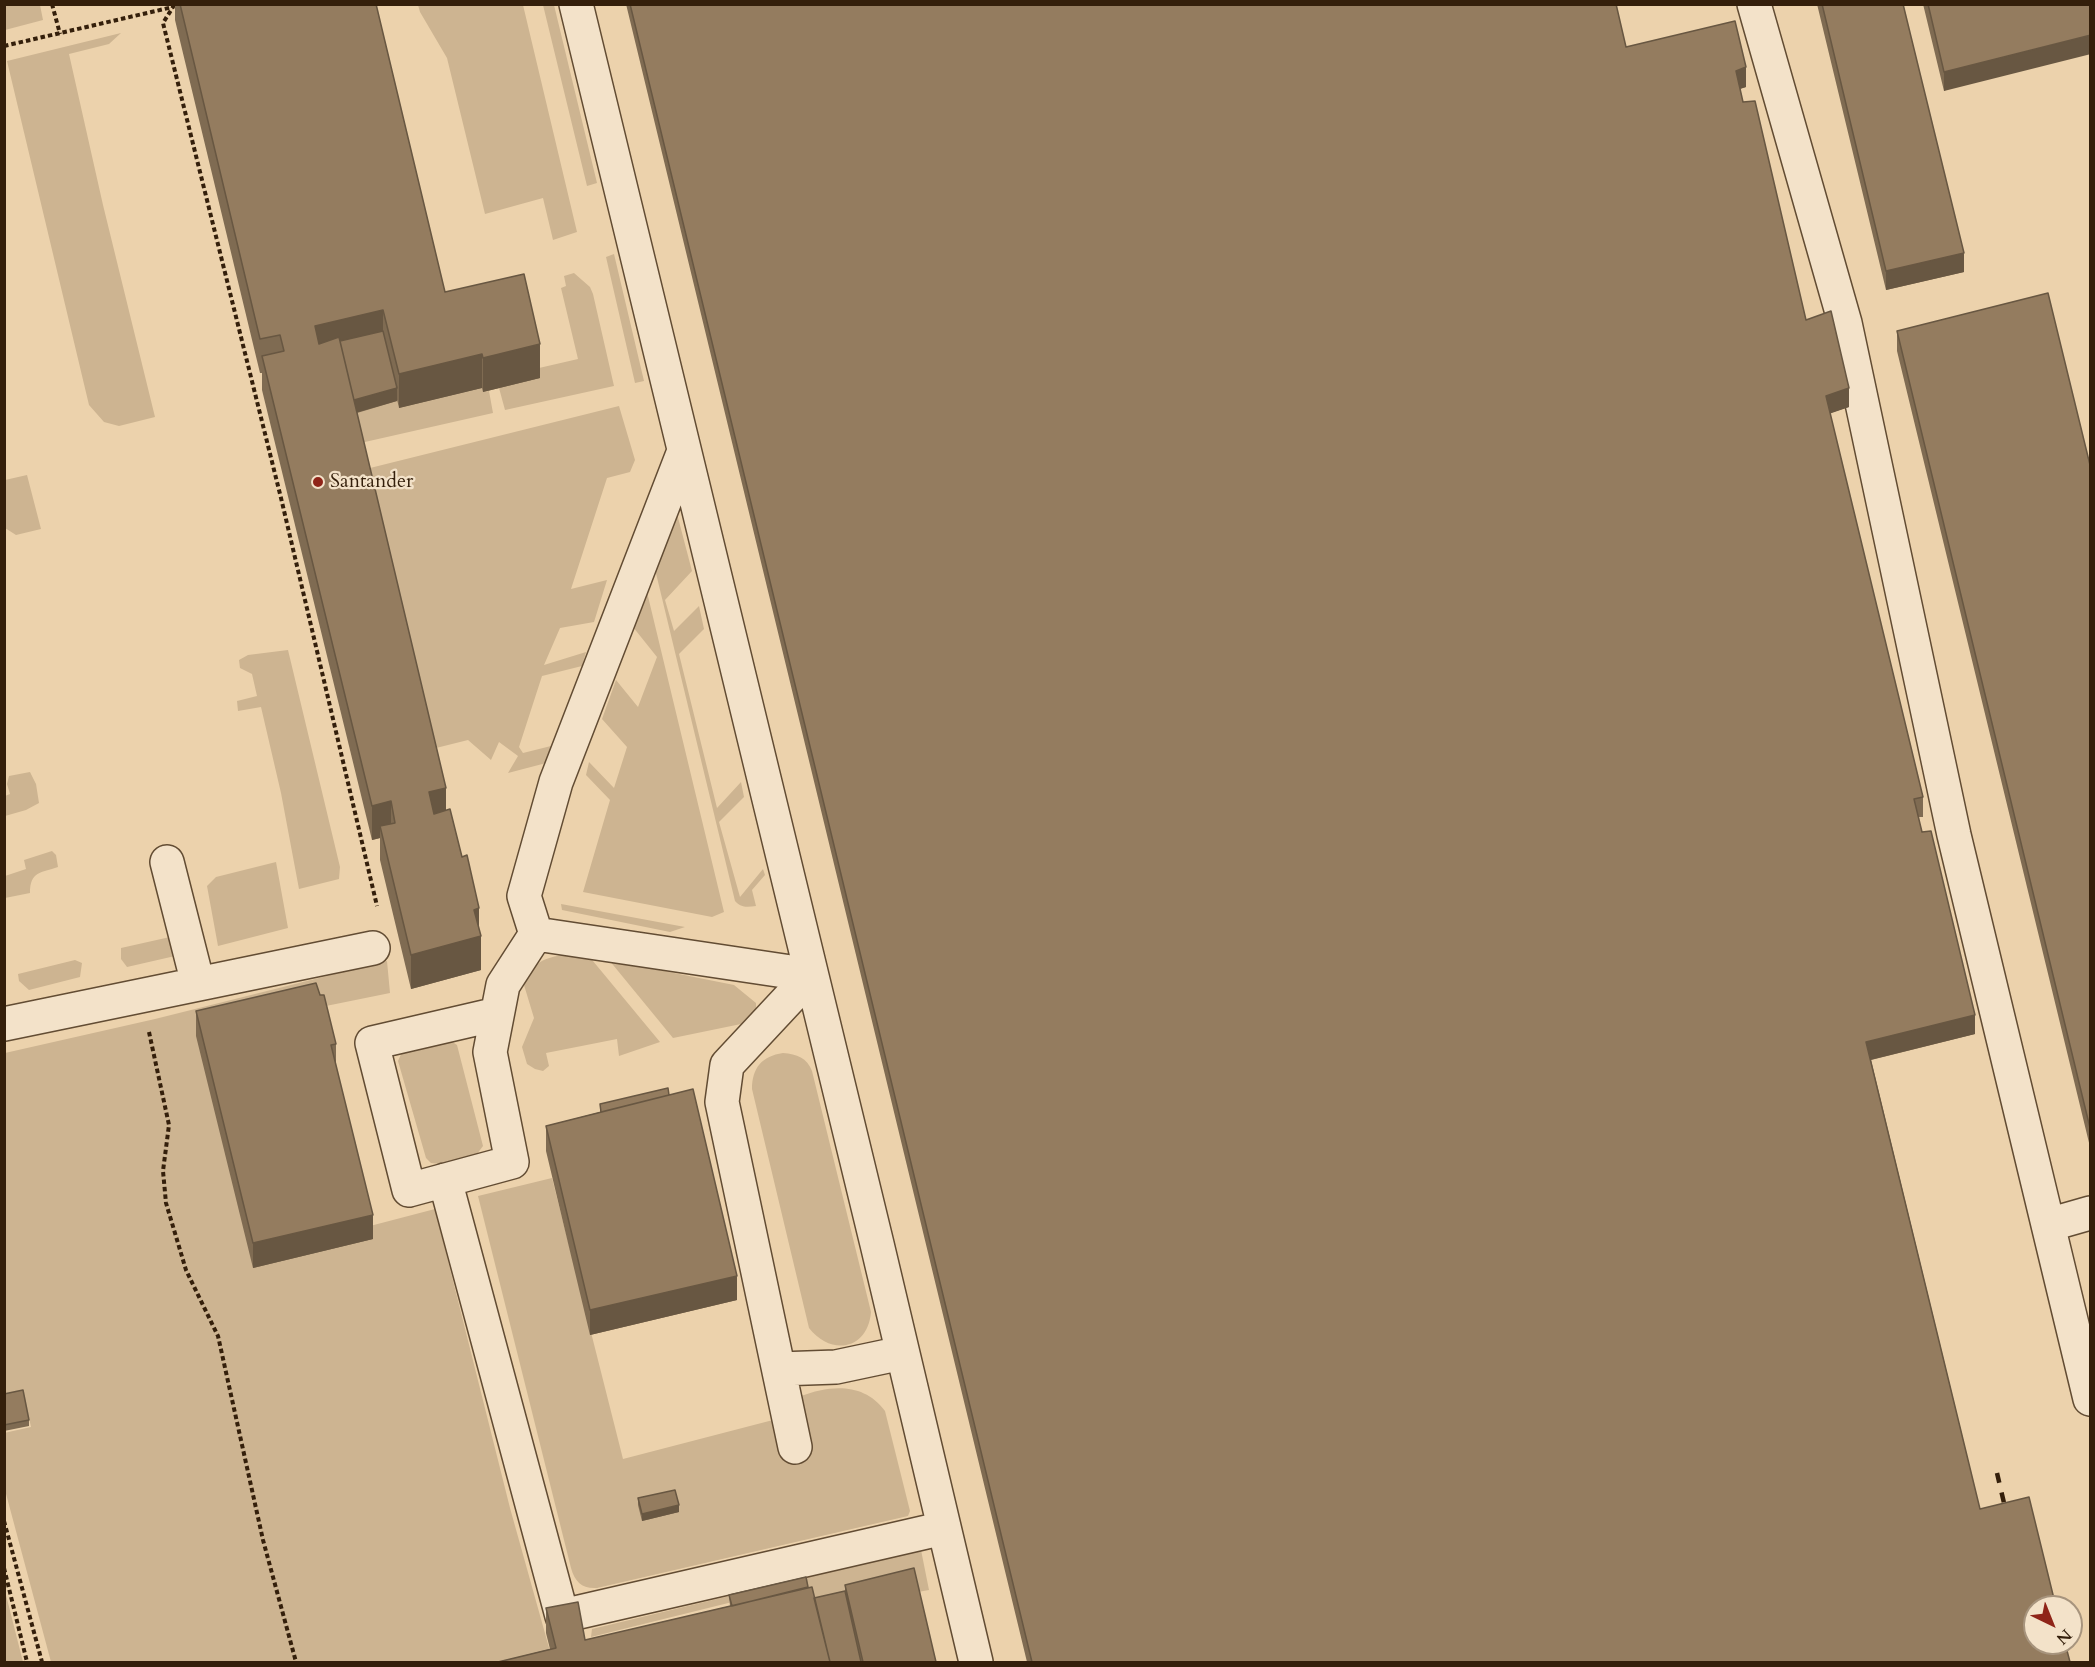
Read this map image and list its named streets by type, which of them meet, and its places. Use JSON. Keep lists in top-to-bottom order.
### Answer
{
  "places": ["Santander"],
  "north": "bottom right"
}
